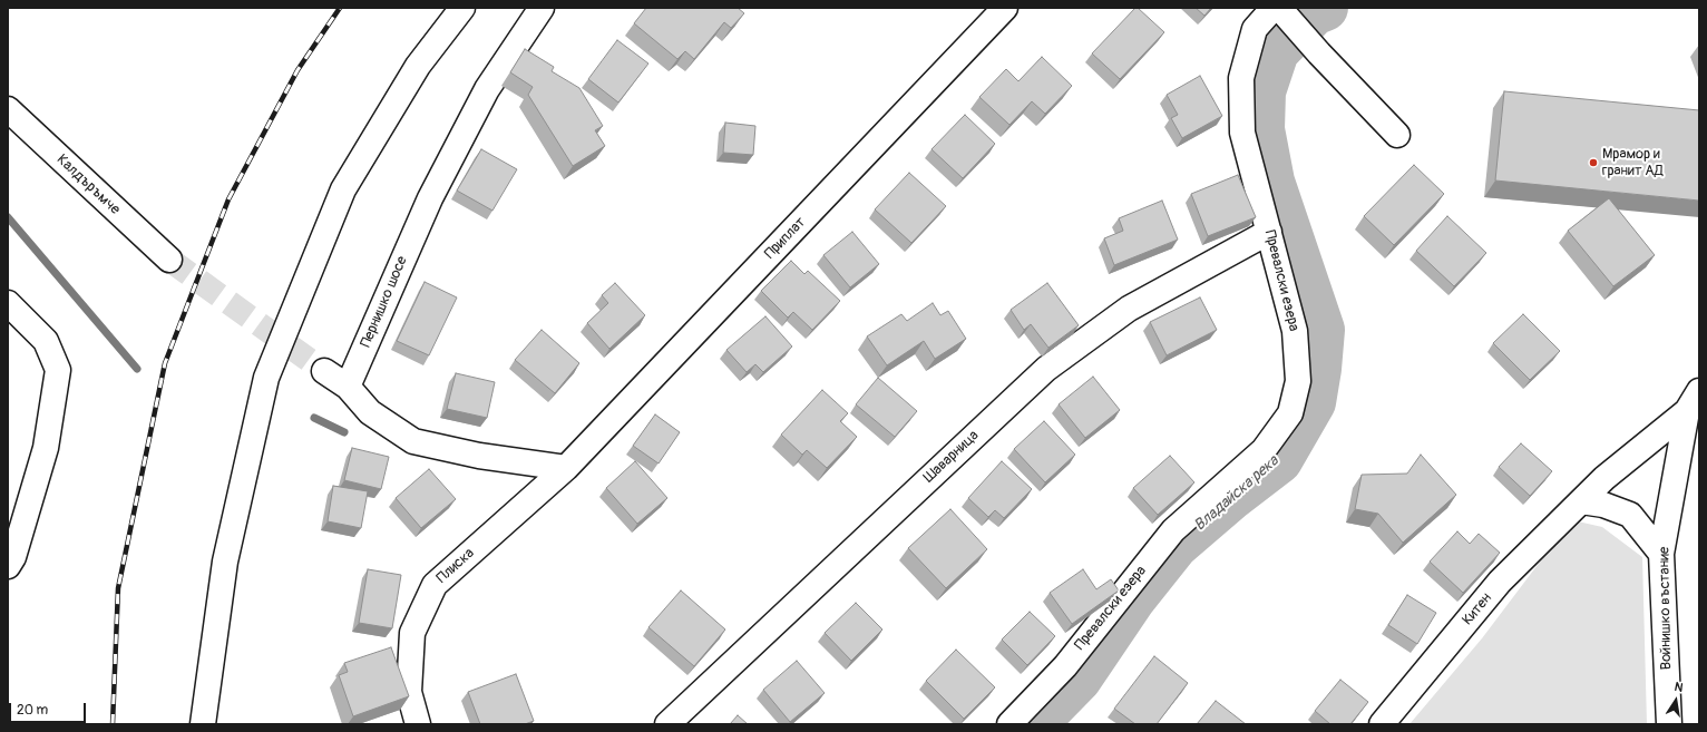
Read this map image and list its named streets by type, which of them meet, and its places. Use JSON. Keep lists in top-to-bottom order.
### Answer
{
  "streets": {
    "main road": [
      "Калдъръмче",
      "Приплат",
      "Превалски езера",
      "Пернишко шосе",
      "Шаварница",
      "Плиска",
      "Войнишко въстание",
      "Китен"
    ]
  },
  "crossings": [
    ["Приплат", "Плиска"],
    ["Превалски езера", "Шаварница"],
    ["Войнишко въстание", "Китен"]
  ],
  "water": ["Владайска река"],
  "places": ["Мрамор и гранит АД"],
  "scale_bar": "20 m",
  "north": "top"
}
